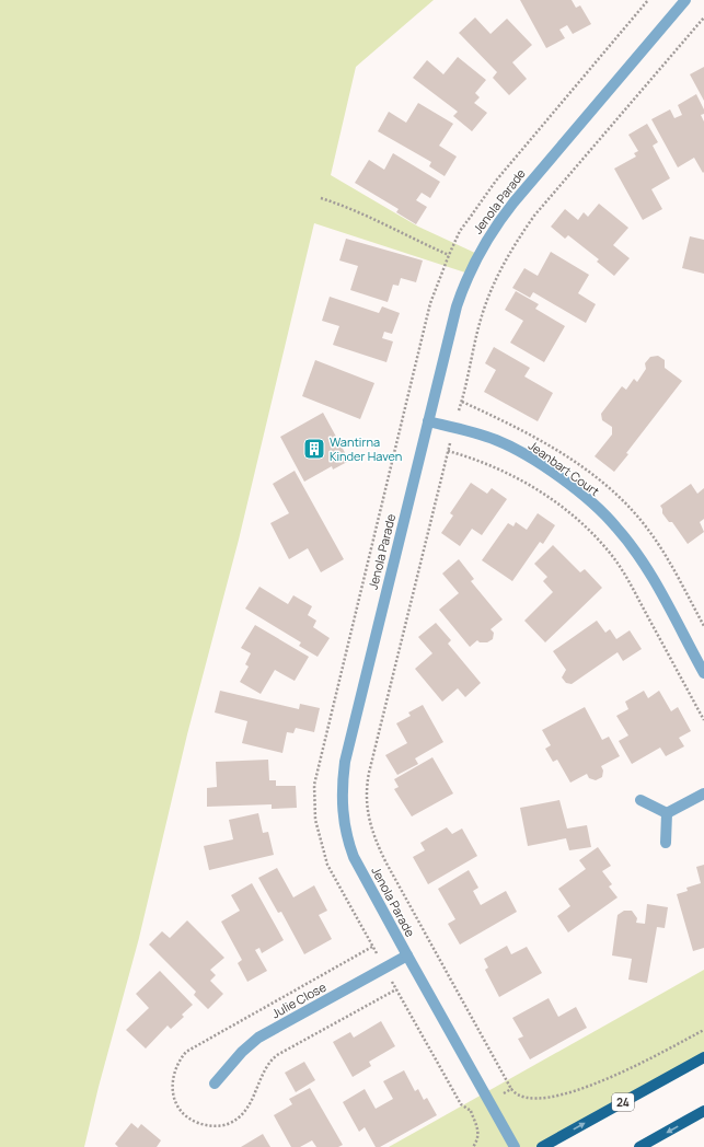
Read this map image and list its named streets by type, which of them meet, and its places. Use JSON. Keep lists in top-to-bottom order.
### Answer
{
  "streets": {
    "main road": ["24"],
    "street": ["Jenola Parade", "Jeanbart Court", "Julie Close"]
  },
  "crossings": [
    ["Jenola Parade", "Jeanbart Court"],
    ["Jenola Parade", "Julie Close"]
  ],
  "places": {
    "building": ["Wantirna Kinder Haven"]
  }
}
